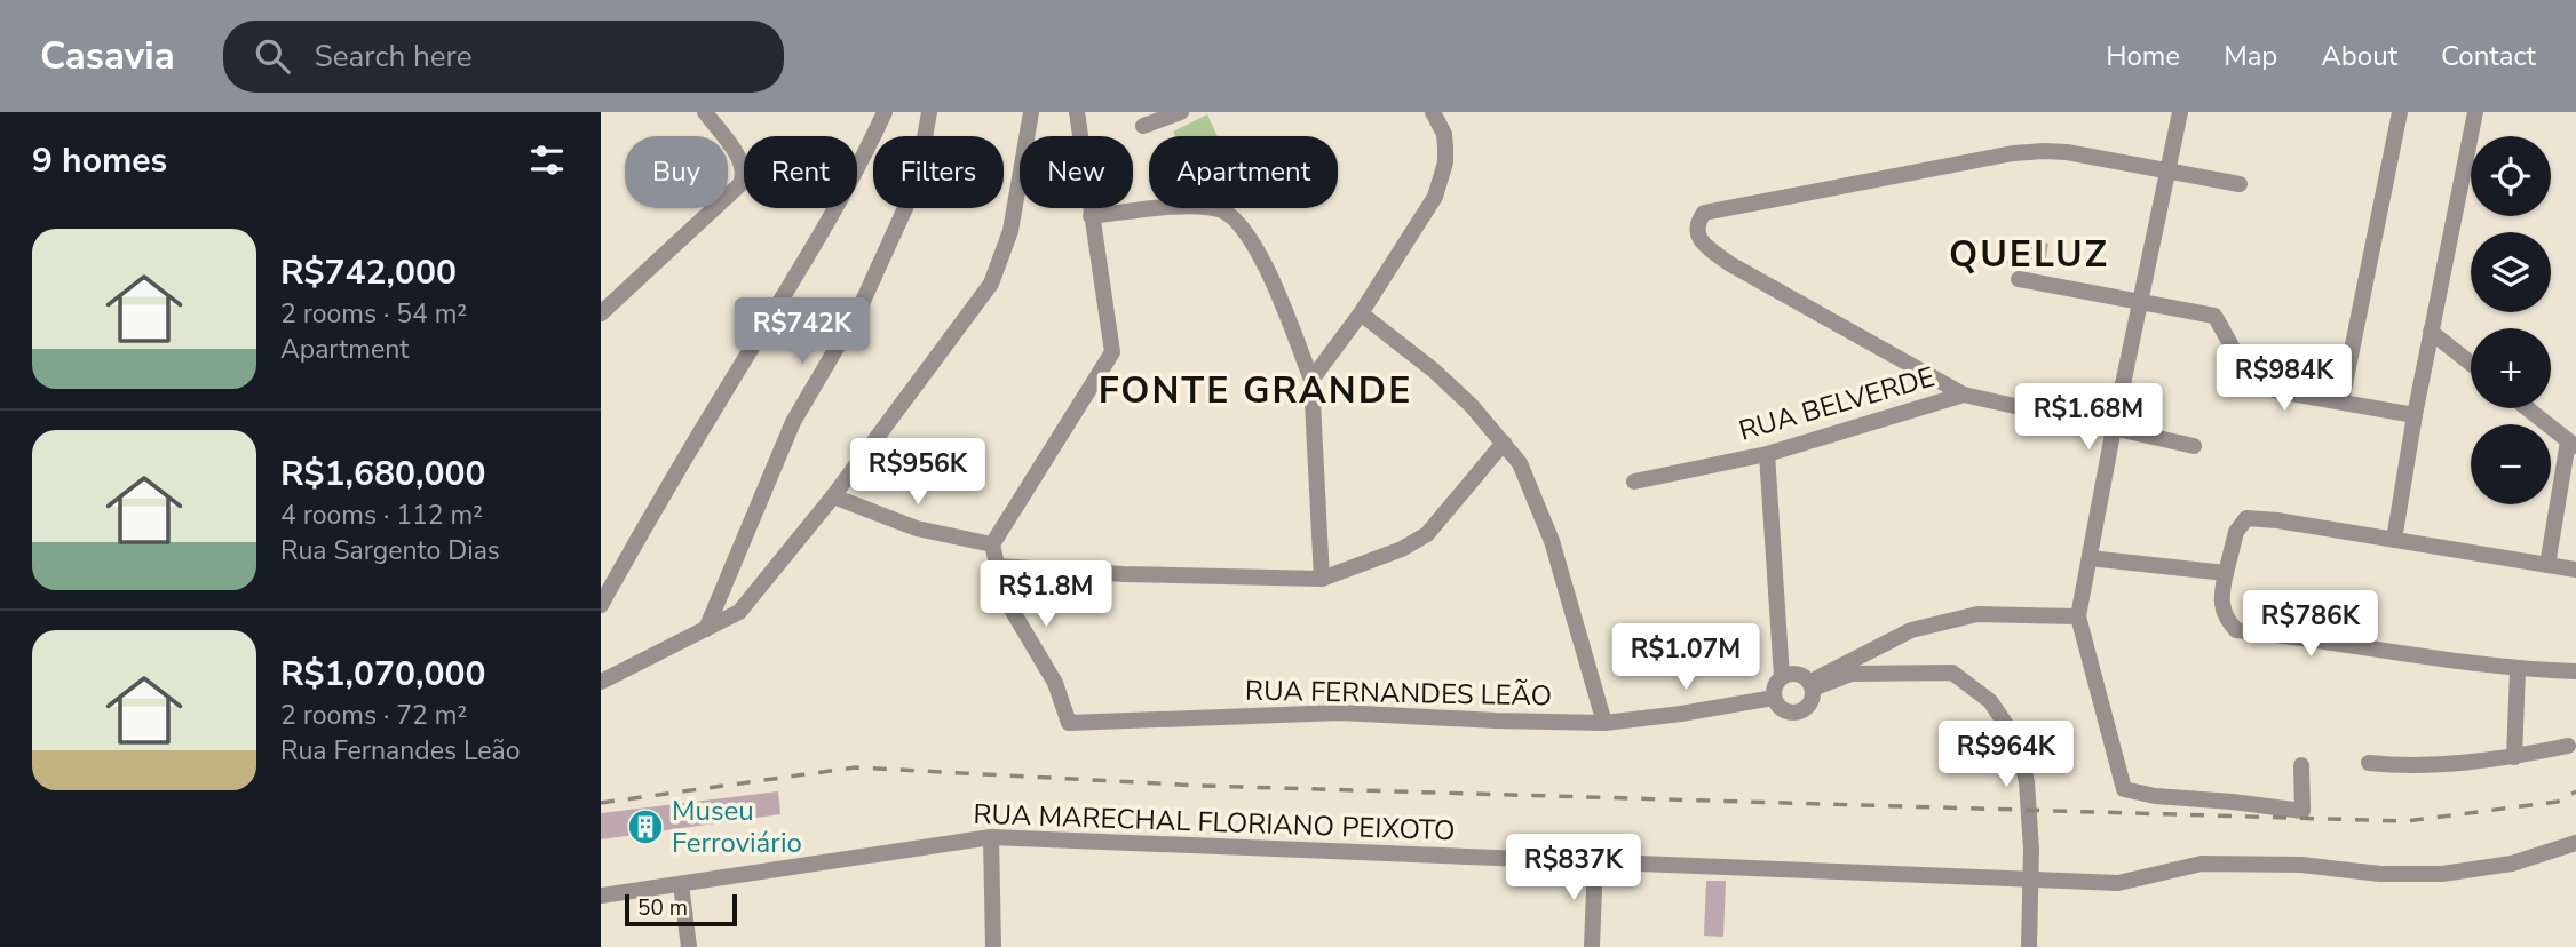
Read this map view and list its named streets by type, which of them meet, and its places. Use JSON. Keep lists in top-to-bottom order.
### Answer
{
  "streets": {
    "street": ["RUA BELVERDE", "RUA FERNANDES LEÃO", "RUA MARECHAL FLORIANO PEIXOTO"]
  },
  "districts": ["QUELUZ", "FONTE GRANDE"],
  "places": {
    "building": ["Museu Ferroviário"]
  },
  "scale_bar": "50 m",
  "page": {
    "header": "Casavia",
    "search": "Search here",
    "nav": [
      "Home",
      "Map",
      "About",
      "Contact"
    ],
    "heading": "9 homes",
    "map_buttons": ["+", "−"],
    "chip": [
      "Buy",
      "Rent",
      "Filters",
      "New",
      "Apartment"
    ],
    "list": [
      {
        "name": "R$742,000",
        "note": "2 rooms · 54 m² · Apartment"
      },
      {
        "name": "R$1,680,000",
        "note": "4 rooms · 112 m² · Rua Sargento Dias"
      },
      {
        "name": "R$1,070,000",
        "note": "2 rooms · 72 m² · Rua Fernandes Leão"
      }
    ],
    "price": [
      "R$742K",
      "R$984K",
      "R$1.68M",
      "R$956K",
      "R$1.8M",
      "R$786K",
      "R$1.07M",
      "R$964K",
      "R$837K"
    ],
    "scale": "50 m"
  }
}
